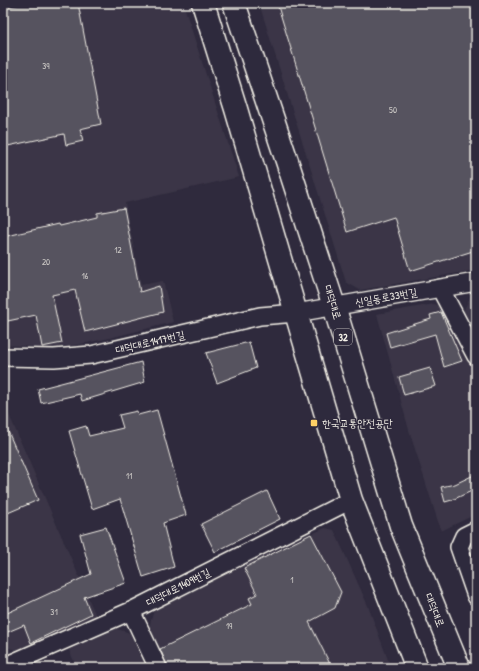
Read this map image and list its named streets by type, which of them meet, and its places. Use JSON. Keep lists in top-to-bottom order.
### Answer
{
  "streets": {
    "main road": ["대덕대로", "32"],
    "street": ["신일동로33번길", "대덕대로1417번길", "대덕대로1409번길"]
  },
  "crossings": [
    ["신일동로33번길", "대덕대로"],
    ["신일동로33번길", "대덕대로1417번길"]
  ],
  "places": {
    "transit": ["한국교통안전공단"]
  },
  "house_numbers": [
    "39",
    "50",
    "12",
    "20",
    "16",
    "11",
    "1",
    "31",
    "19"
  ]
}
